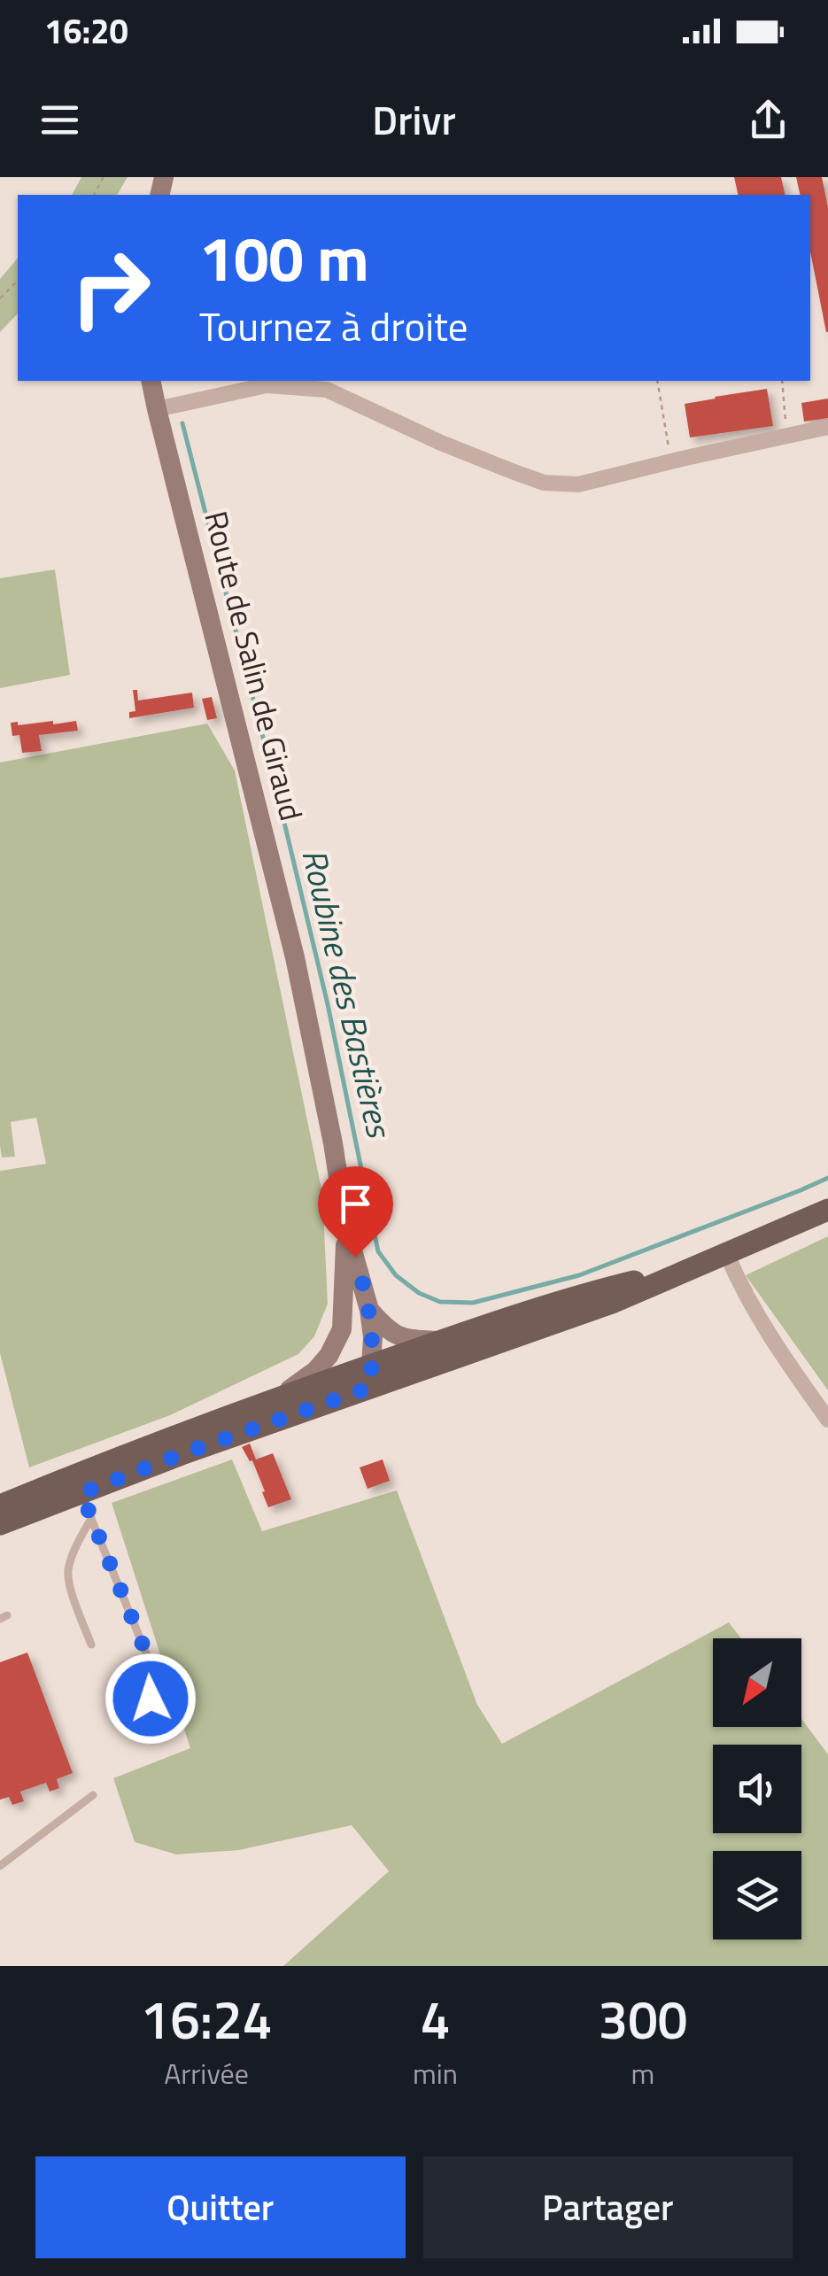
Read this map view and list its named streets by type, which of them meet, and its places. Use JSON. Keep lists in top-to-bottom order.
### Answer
{
  "streets": {
    "main road": ["Route de Salin de Giraud"]
  },
  "water": ["Roubine des Bastières"],
  "north": "bottom left",
  "page": {
    "status": "16:20",
    "header": "Drivr",
    "turn": ["100 m", "Tournez à droite"],
    "eta": [
      "16:24",
      "Arrivée",
      "4",
      "min",
      "300",
      "m"
    ],
    "buttons": ["Quitter", "Partager"]
  }
}
